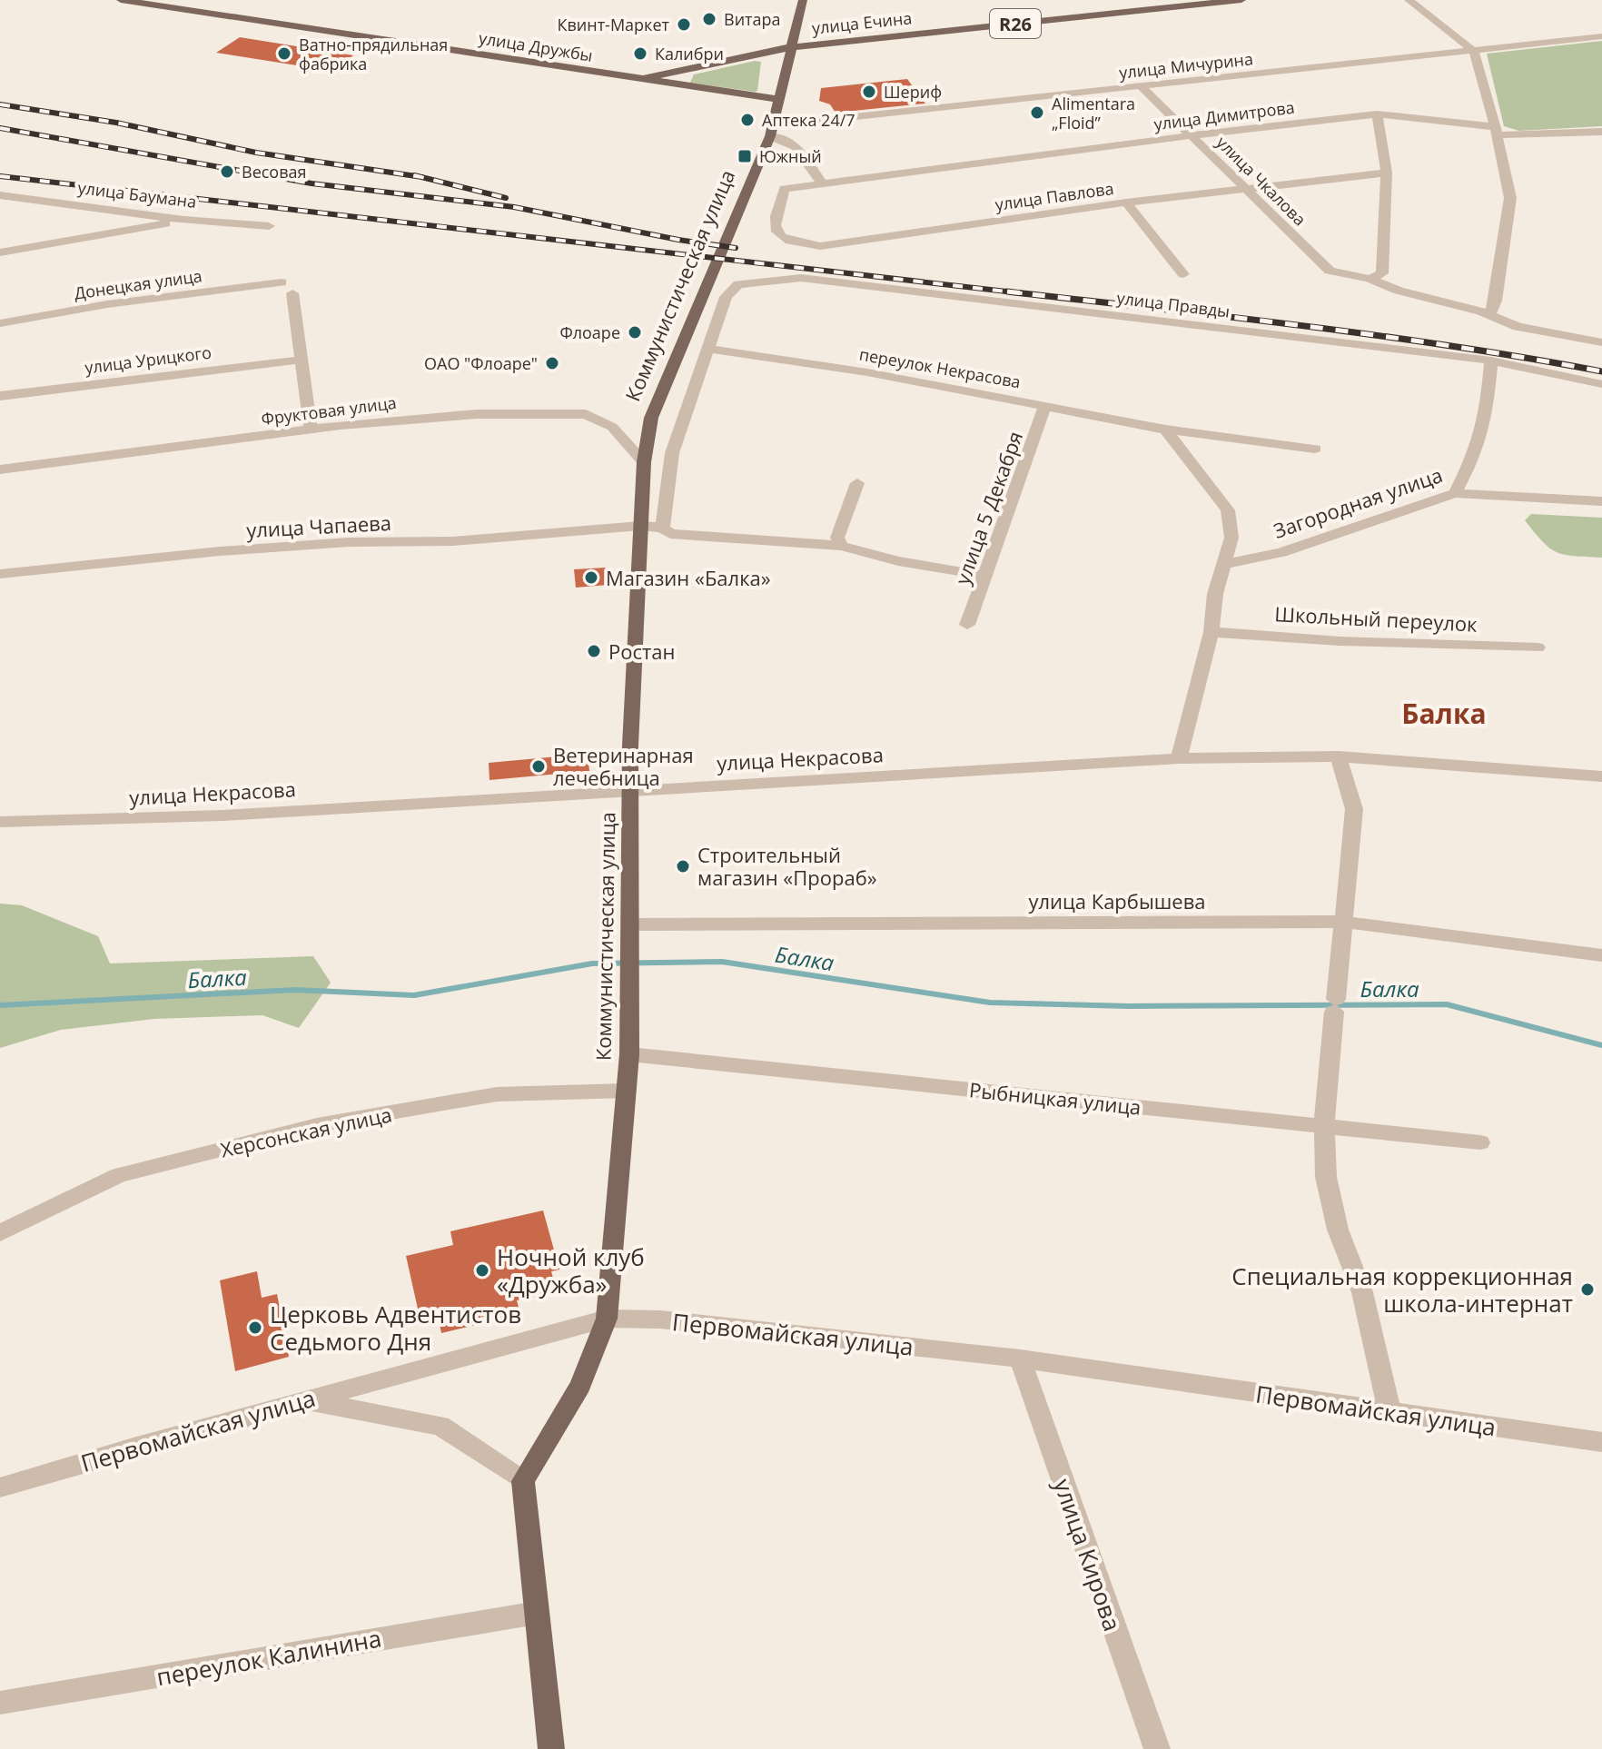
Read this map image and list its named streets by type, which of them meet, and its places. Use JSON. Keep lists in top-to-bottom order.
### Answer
{
  "streets": {
    "main road": [
      "улица Ечина",
      "R26",
      "улица Дружбы",
      "Коммунистическая улица"
    ],
    "street": [
      "улица Мичурина",
      "улица Димитрова",
      "улица Чкалова",
      "улица Баумана",
      "улица Павлова",
      "Донецкая улица",
      "улица Правды",
      "улица Урицкого",
      "переулок Некрасова",
      "Фруктовая улица",
      "Загородная улица",
      "улица 5 Декабря",
      "улица Чапаева",
      "Школьный переулок",
      "улица Некрасова",
      "улица Карбышева",
      "Рыбницкая улица",
      "Херсонская улица",
      "Первомайская улица",
      "улица Кирова",
      "переулок Калинина"
    ]
  },
  "crossings": [
    ["улица Ечина", "улица Дружбы"],
    ["улица Ечина", "Коммунистическая улица"],
    ["улица Дружбы", "Коммунистическая улица"],
    ["улица Мичурина", "улица Чкалова"],
    ["улица Мичурина", "Коммунистическая улица"],
    ["улица Димитрова", "улица Чкалова"],
    ["улица Димитрова", "улица Павлова"],
    ["улица Чкалова", "улица Павлова"],
    ["Коммунистическая улица", "Фруктовая улица"],
    ["Коммунистическая улица", "улица Чапаева"],
    ["Коммунистическая улица", "улица Некрасова"],
    ["Коммунистическая улица", "улица Карбышева"],
    ["Коммунистическая улица", "Рыбницкая улица"],
    ["Коммунистическая улица", "Херсонская улица"],
    ["Коммунистическая улица", "Первомайская улица"],
    ["улица Правды", "переулок Некрасова"],
    ["улица Правды", "Загородная улица"],
    ["переулок Некрасова", "улица 5 Декабря"],
    ["улица 5 Декабря", "улица Чапаева"],
    ["Первомайская улица", "улица Кирова"]
  ],
  "districts": ["Балка"],
  "water": ["Балка"],
  "places": {
    "other": [
      "Витара",
      "Квинт-Маркет",
      "Ватно-прядильная фабрика",
      "Калибри",
      "Шериф",
      "Alimentara „Floid”",
      "Аптека 24/7",
      "Весовая",
      "Флоаре",
      "ОАО \"Флоаре\"",
      "Магазин «Балка»",
      "Ростан",
      "Ветеринарная лечебница",
      "Строительный магазин «Прораб»",
      "Ночной клуб «Дружба»",
      "Специальная коррекционная школа-интернат",
      "Церковь Адвентистов Седьмого Дня"
    ],
    "transit": ["Южный"]
  }
}
